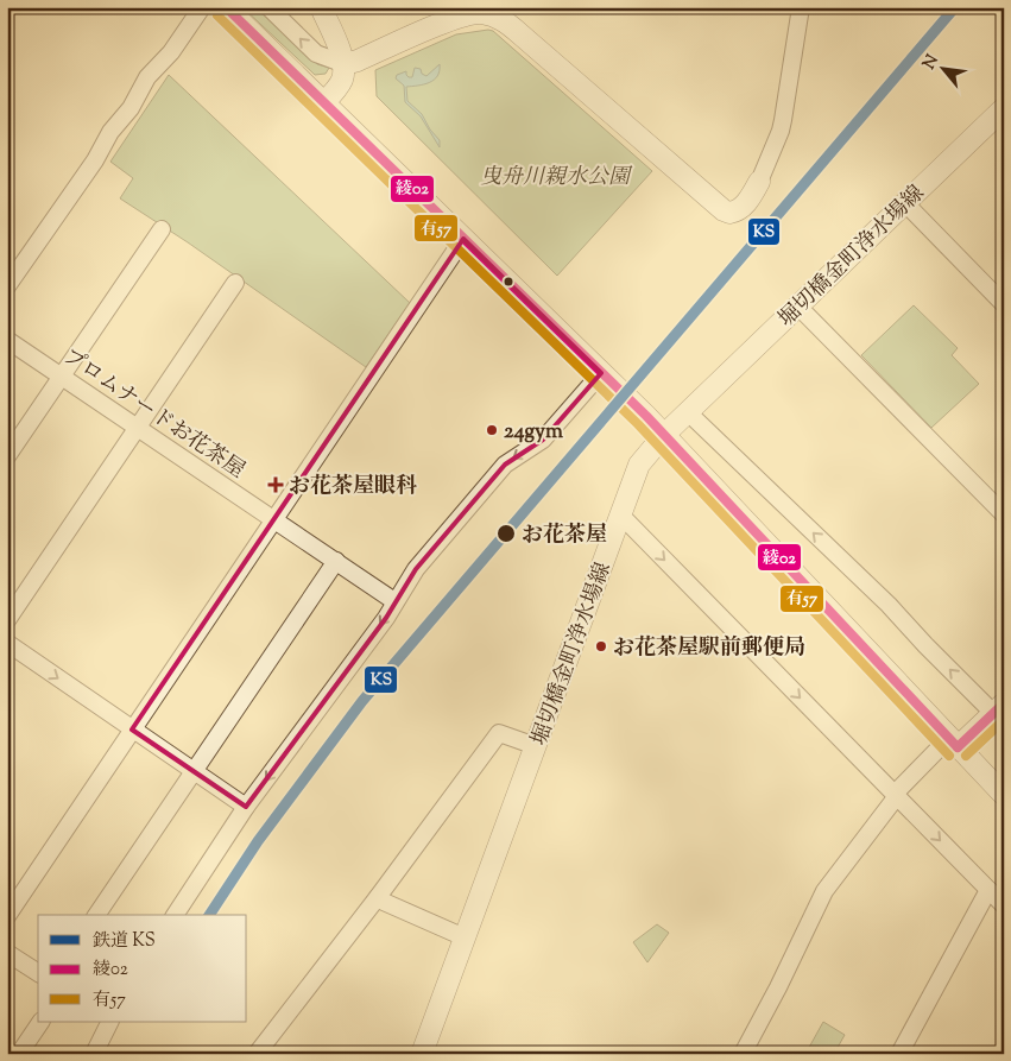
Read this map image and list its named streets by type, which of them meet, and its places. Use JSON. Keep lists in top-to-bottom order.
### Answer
{
  "streets": {
    "street": ["堀切橋金町浄水場線", "プロムナードお花茶屋"]
  },
  "parks": ["曳舟川親水公園"],
  "places": {
    "other": ["24gym", "お花茶屋", "お花茶屋駅前郵便局"],
    "health": ["お花茶屋眼科"]
  },
  "lines": ["rail line KS", "transit line 綾02", "transit line 有57"],
  "legend": ["鉄道 KS", "綾02", "有57"],
  "north": "top left"
}
